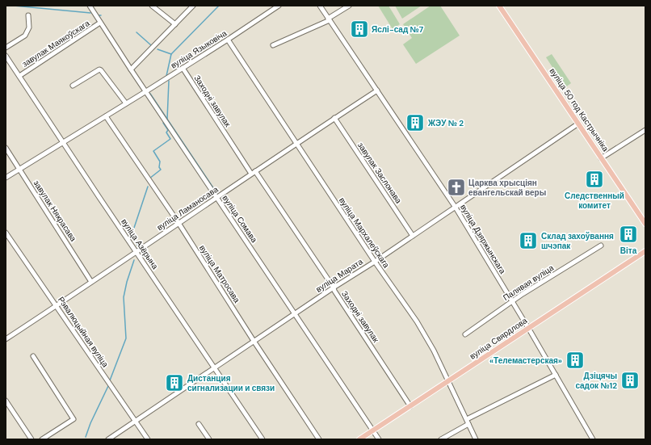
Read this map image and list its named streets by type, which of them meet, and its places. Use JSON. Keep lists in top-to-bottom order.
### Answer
{
  "streets": {
    "main road": ["вуліца 50 год Кастрычніка", "вуліца Свярдлова"],
    "street": [
      "завулак Маякоўскага",
      "вуліца Языковіча",
      "Заходні завулак",
      "завулак Заслонава",
      "вуліца Ламаносава",
      "завулак Някрасава",
      "вуліца Сомава",
      "вуліца Мархалеўскага",
      "вуліца Дзяржынскага",
      "вуліца Азёрына",
      "вуліца Матросава",
      "вуліца Марата",
      "Палявая вуліца",
      "Рэвалюцыйная вуліца"
    ]
  },
  "crossings": [
    ["завулак Маякоўскага", "вуліца Сомава"],
    ["завулак Маякоўскага", "вуліца Азёрына"],
    ["вуліца Языковіча", "Заходні завулак"],
    ["вуліца Языковіча", "завулак Някрасава"],
    ["вуліца Языковіча", "вуліца Сомава"],
    ["вуліца Языковіча", "вуліца Мархалеўскага"],
    ["вуліца Языковіча", "вуліца Азёрына"],
    ["вуліца Языковіча", "вуліца Матросава"],
    ["Заходні завулак", "вуліца Ламаносава"],
    ["Заходні завулак", "вуліца Марата"],
    ["Заходні завулак", "вуліца Свярдлова"],
    ["вуліца 50 год Кастрычніка", "вуліца Марата"],
    ["завулак Заслонава", "вуліца Ламаносава"],
    ["завулак Заслонава", "вуліца Марата"],
    ["вуліца Ламаносава", "завулак Някрасава"],
    ["вуліца Ламаносава", "вуліца Сомава"],
    ["вуліца Ламаносава", "вуліца Мархалеўскага"],
    ["вуліца Ламаносава", "вуліца Дзяржынскага"],
    ["вуліца Ламаносава", "вуліца Азёрына"],
    ["вуліца Ламаносава", "вуліца Матросава"],
    ["вуліца Ламаносава", "Рэвалюцыйная вуліца"],
    ["вуліца Сомава", "вуліца Марата"],
    ["вуліца Сомава", "вуліца Свярдлова"],
    ["вуліца Мархалеўскага", "вуліца Марата"],
    ["вуліца Мархалеўскага", "вуліца Свярдлова"],
    ["вуліца Дзяржынскага", "вуліца Марата"],
    ["вуліца Дзяржынскага", "Палявая вуліца"],
    ["вуліца Дзяржынскага", "вуліца Свярдлова"],
    ["вуліца Азёрына", "вуліца Марата"],
    ["вуліца Матросава", "вуліца Марата"],
    ["вуліца Марата", "Рэвалюцыйная вуліца"]
  ],
  "places": {
    "building": [
      "Яслі-сад №7",
      "ЖЭУ № 2",
      "Следственный комитет",
      "Віта",
      "Склад захоўвання шчэпак",
      "«Телемастерская»",
      "Дзіцячы садок №12",
      "Дистанция сигнализации и связи"
    ],
    "church": ["Царква хрысціян евангельскай веры"]
  }
}
